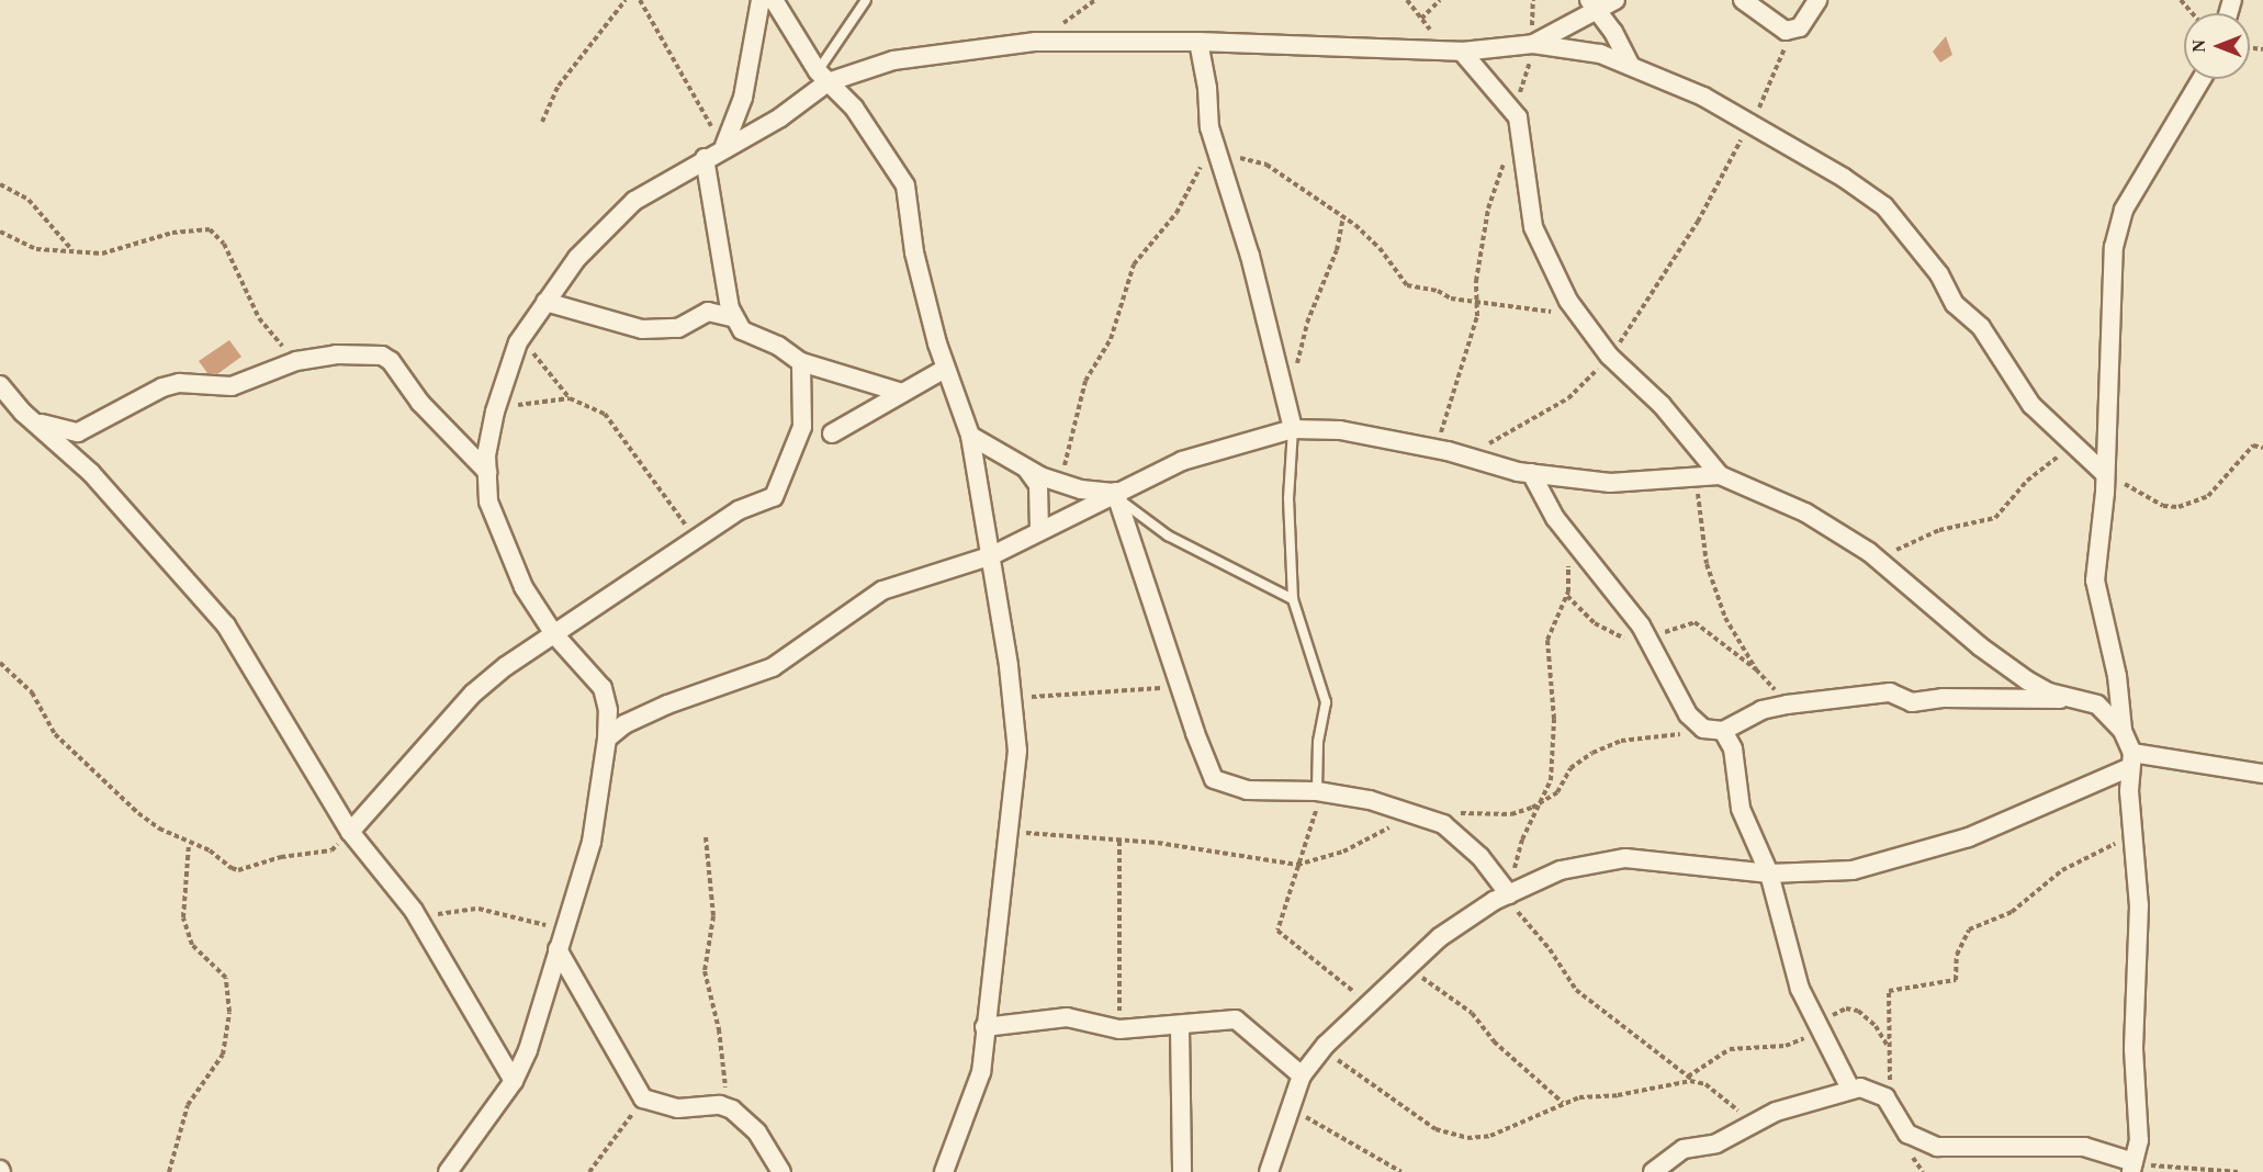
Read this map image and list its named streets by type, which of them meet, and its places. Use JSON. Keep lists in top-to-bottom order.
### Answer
{
  "north": "left"
}
